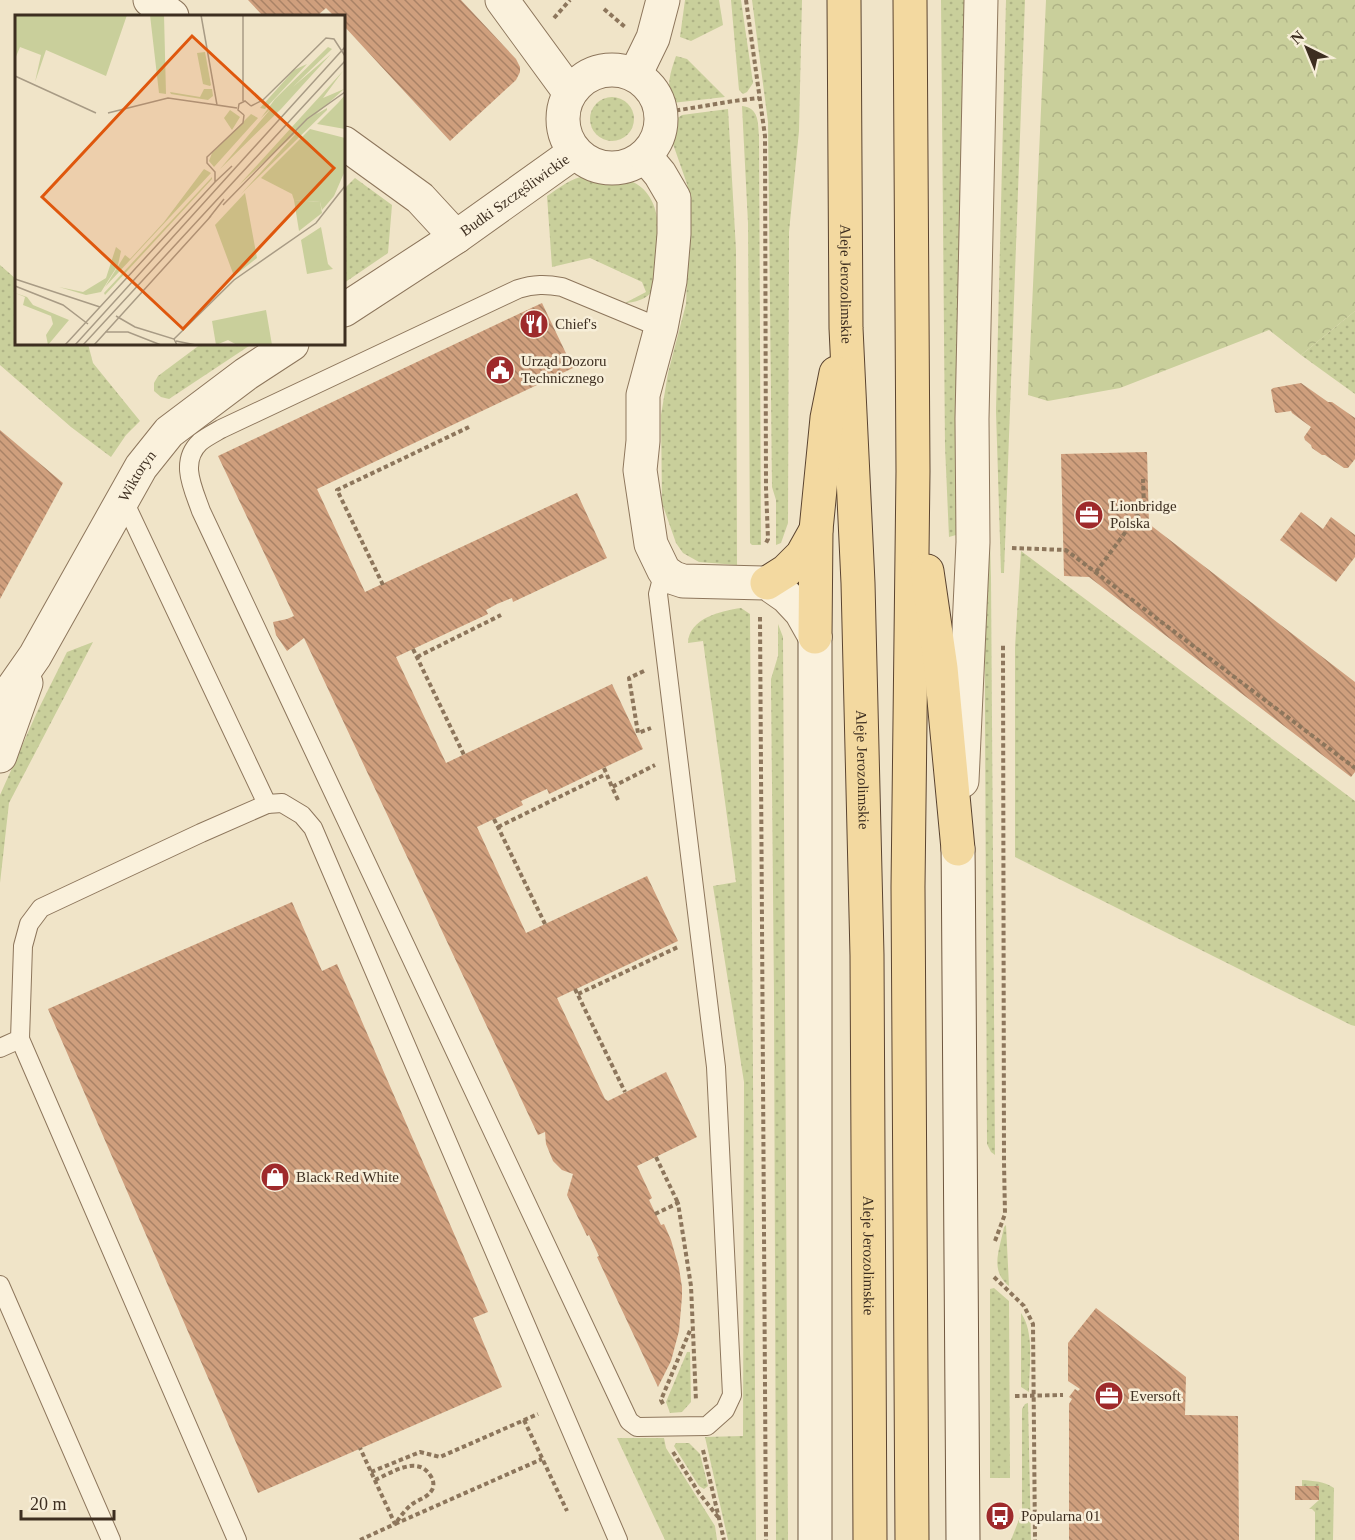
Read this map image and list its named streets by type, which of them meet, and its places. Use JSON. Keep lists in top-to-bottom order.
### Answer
{
  "streets": {
    "main road": ["Aleje Jerozolimskie"],
    "street": ["Budki Szczęśliwickie", "Wiktoryn"]
  },
  "places": {
    "restaurant": ["Chief's"],
    "public building": ["Urząd Dozoru Technicznego"],
    "office": ["Lionbridge Polska", "Eversoft"],
    "shop": ["Black Red White"],
    "bus stop": ["Popularna 01"]
  },
  "scale_bar": "20 m",
  "north": "top left"
}
